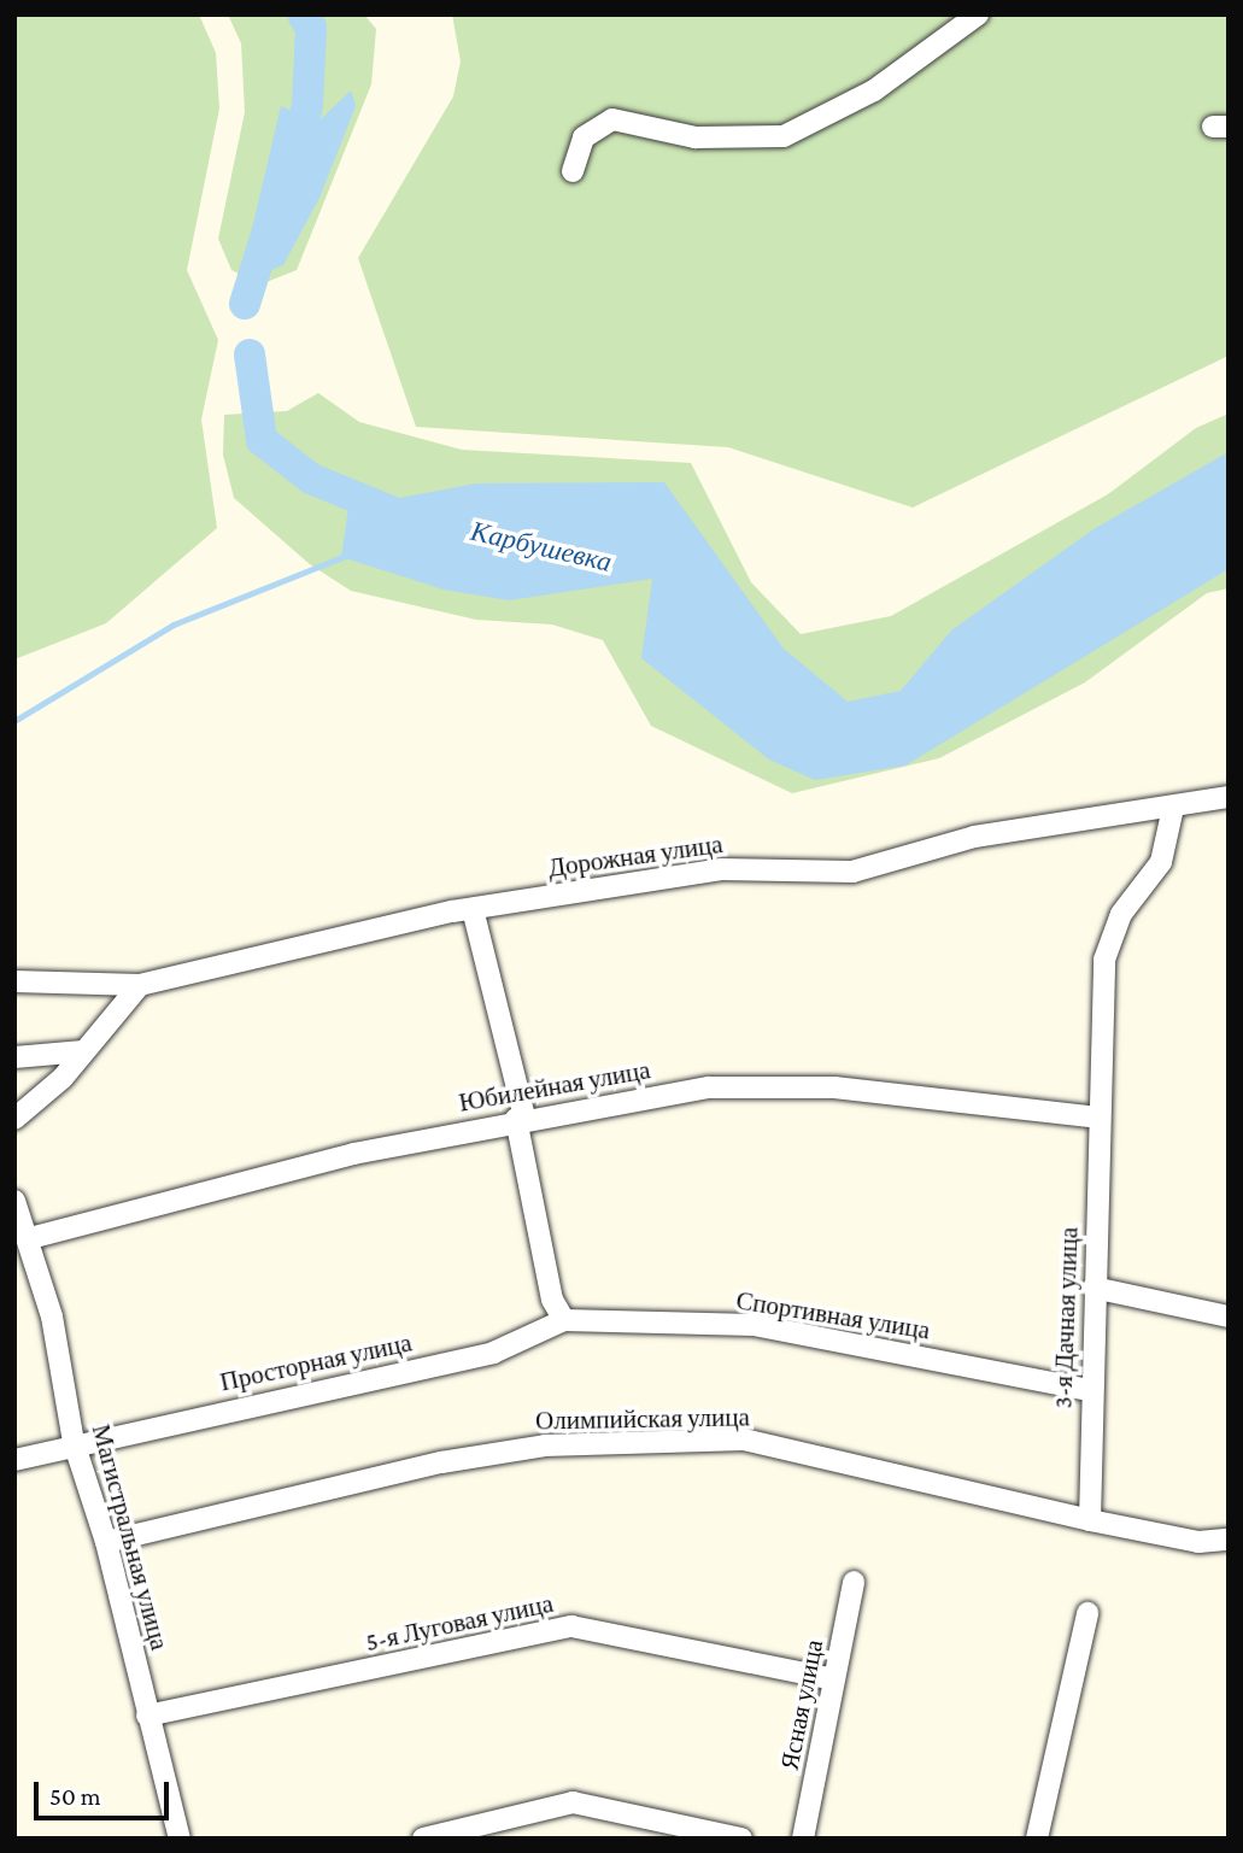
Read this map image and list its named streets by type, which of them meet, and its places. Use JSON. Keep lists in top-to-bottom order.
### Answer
{
  "streets": {
    "street": [
      "Дорожная улица",
      "Юбилейная улица",
      "Спортивная улица",
      "3-я Дачная улица",
      "Просторная улица",
      "Олимпийская улица",
      "Магистральная улица",
      "5-я Луговая улица",
      "Ясная улица"
    ]
  },
  "crossings": [
    ["Дорожная улица", "3-я Дачная улица"],
    ["Юбилейная улица", "3-я Дачная улица"],
    ["Юбилейная улица", "Магистральная улица"],
    ["Спортивная улица", "3-я Дачная улица"],
    ["Спортивная улица", "Просторная улица"],
    ["3-я Дачная улица", "Олимпийская улица"],
    ["Просторная улица", "Магистральная улица"],
    ["Олимпийская улица", "Магистральная улица"],
    ["Магистральная улица", "5-я Луговая улица"],
    ["5-я Луговая улица", "Ясная улица"]
  ],
  "water": ["Карбушевка"],
  "scale_bar": "50 m"
}
